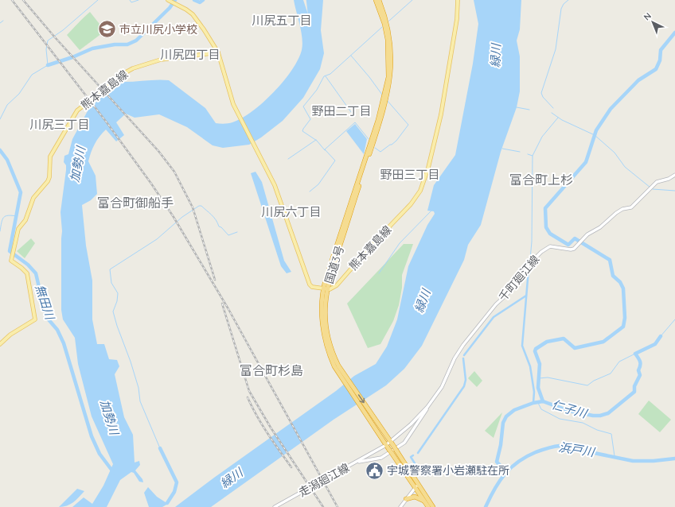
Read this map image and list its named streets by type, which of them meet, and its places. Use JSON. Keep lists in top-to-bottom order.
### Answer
{
  "streets": {
    "highway": ["国道3号"],
    "main road": ["熊本嘉島線", "千町廻江線", "走潟廻江線"]
  },
  "crossings": [
    ["熊本嘉島線", "国道3号"],
    ["国道3号", "千町廻江線"],
    ["国道3号", "走潟廻江線"],
    ["千町廻江線", "走潟廻江線"]
  ],
  "districts": [
    "川尻五丁目",
    "川尻四丁目",
    "野田二丁目",
    "川尻三丁目",
    "野田三丁目",
    "富合町上杉",
    "富合町御船手",
    "川尻六丁目",
    "富合町杉島"
  ],
  "water": [
    "緑川",
    "加勢川",
    "無田川",
    "仁子川",
    "浜戸川"
  ],
  "places": {
    "school or university": ["市立川尻小学校"],
    "public building": ["宇城警察署小岩瀬駐在所"]
  },
  "north": "top left"
}
